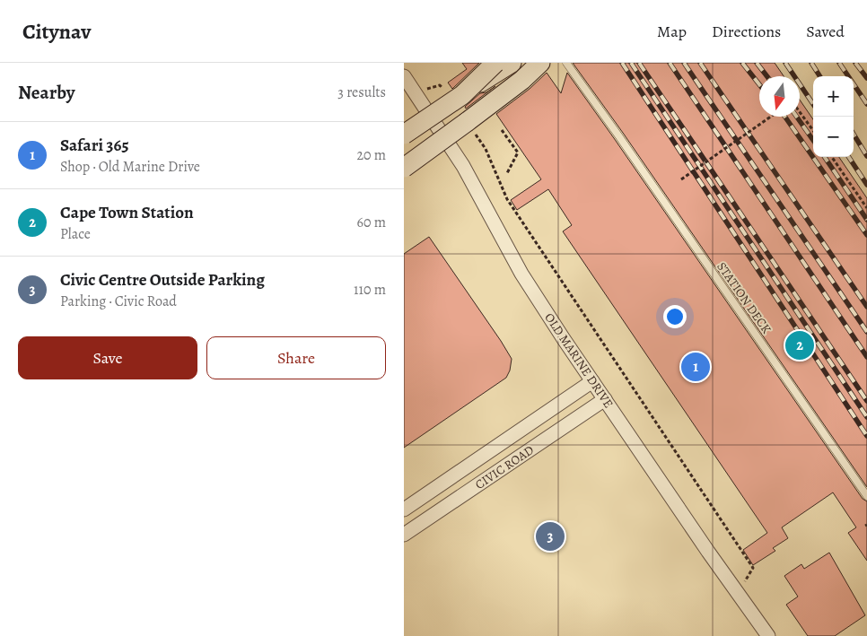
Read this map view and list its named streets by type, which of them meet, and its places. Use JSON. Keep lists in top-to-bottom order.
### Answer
{
  "streets": {
    "street": ["OLD MARINE DRIVE", "CIVIC ROAD"],
    "lane": ["STATION DECK"]
  },
  "crossings": [
    ["OLD MARINE DRIVE", "CIVIC ROAD"]
  ],
  "north": "bottom",
  "page": {
    "header": "Citynav",
    "nav": ["Map", "Directions", "Saved"],
    "heading": ["Nearby", "3 results"],
    "map_buttons": ["+", "−"],
    "list": [
      {
        "mark": "1",
        "name": "Safari 365",
        "note": "Shop · Old Marine Drive",
        "value": "20 m"
      },
      {
        "mark": "2",
        "name": "Cape Town Station",
        "note": "Place",
        "value": "60 m"
      },
      {
        "mark": "3",
        "name": "Civic Centre Outside Parking",
        "note": "Parking · Civic Road",
        "value": "110 m"
      }
    ],
    "buttons": ["Save", "Share"],
    "pins": ["2", "1", "3"]
  }
}
